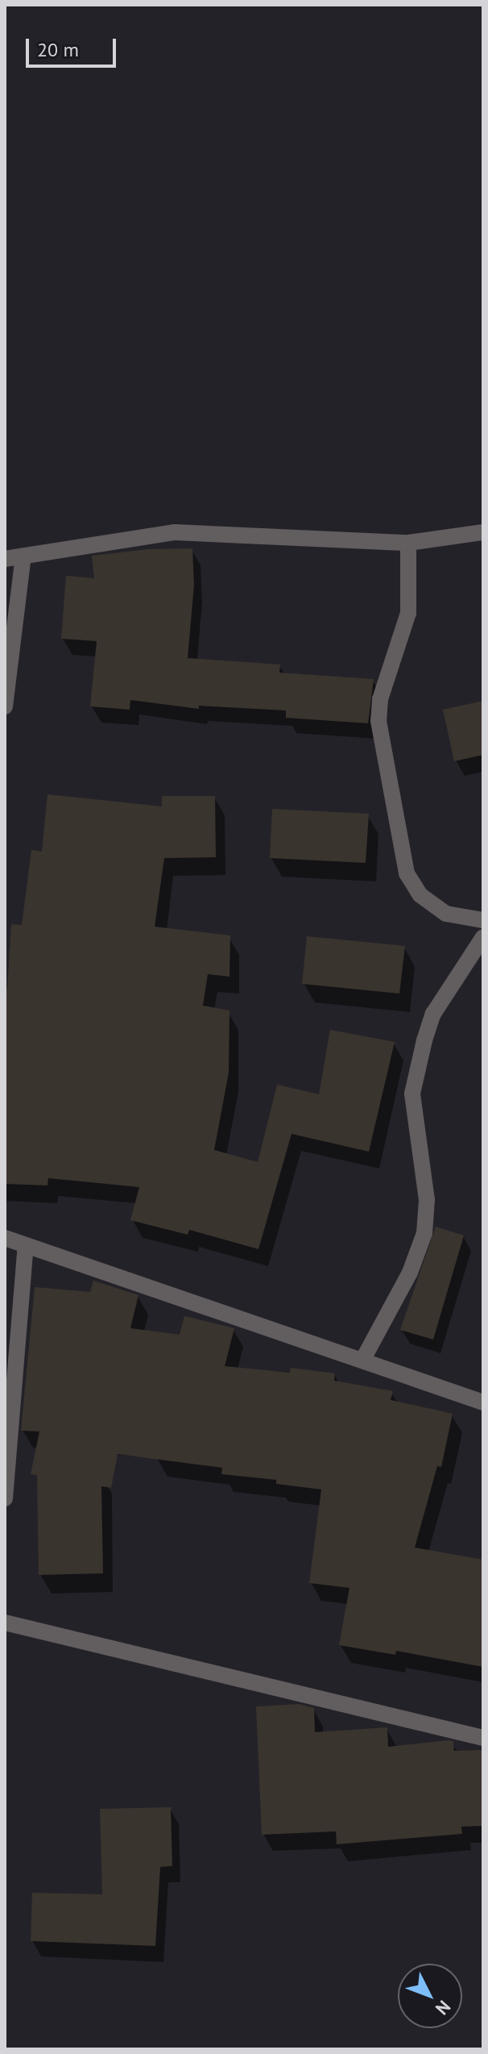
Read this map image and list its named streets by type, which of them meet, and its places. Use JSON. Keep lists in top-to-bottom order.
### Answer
{
  "scale_bar": "20 m",
  "north": "bottom right"
}
